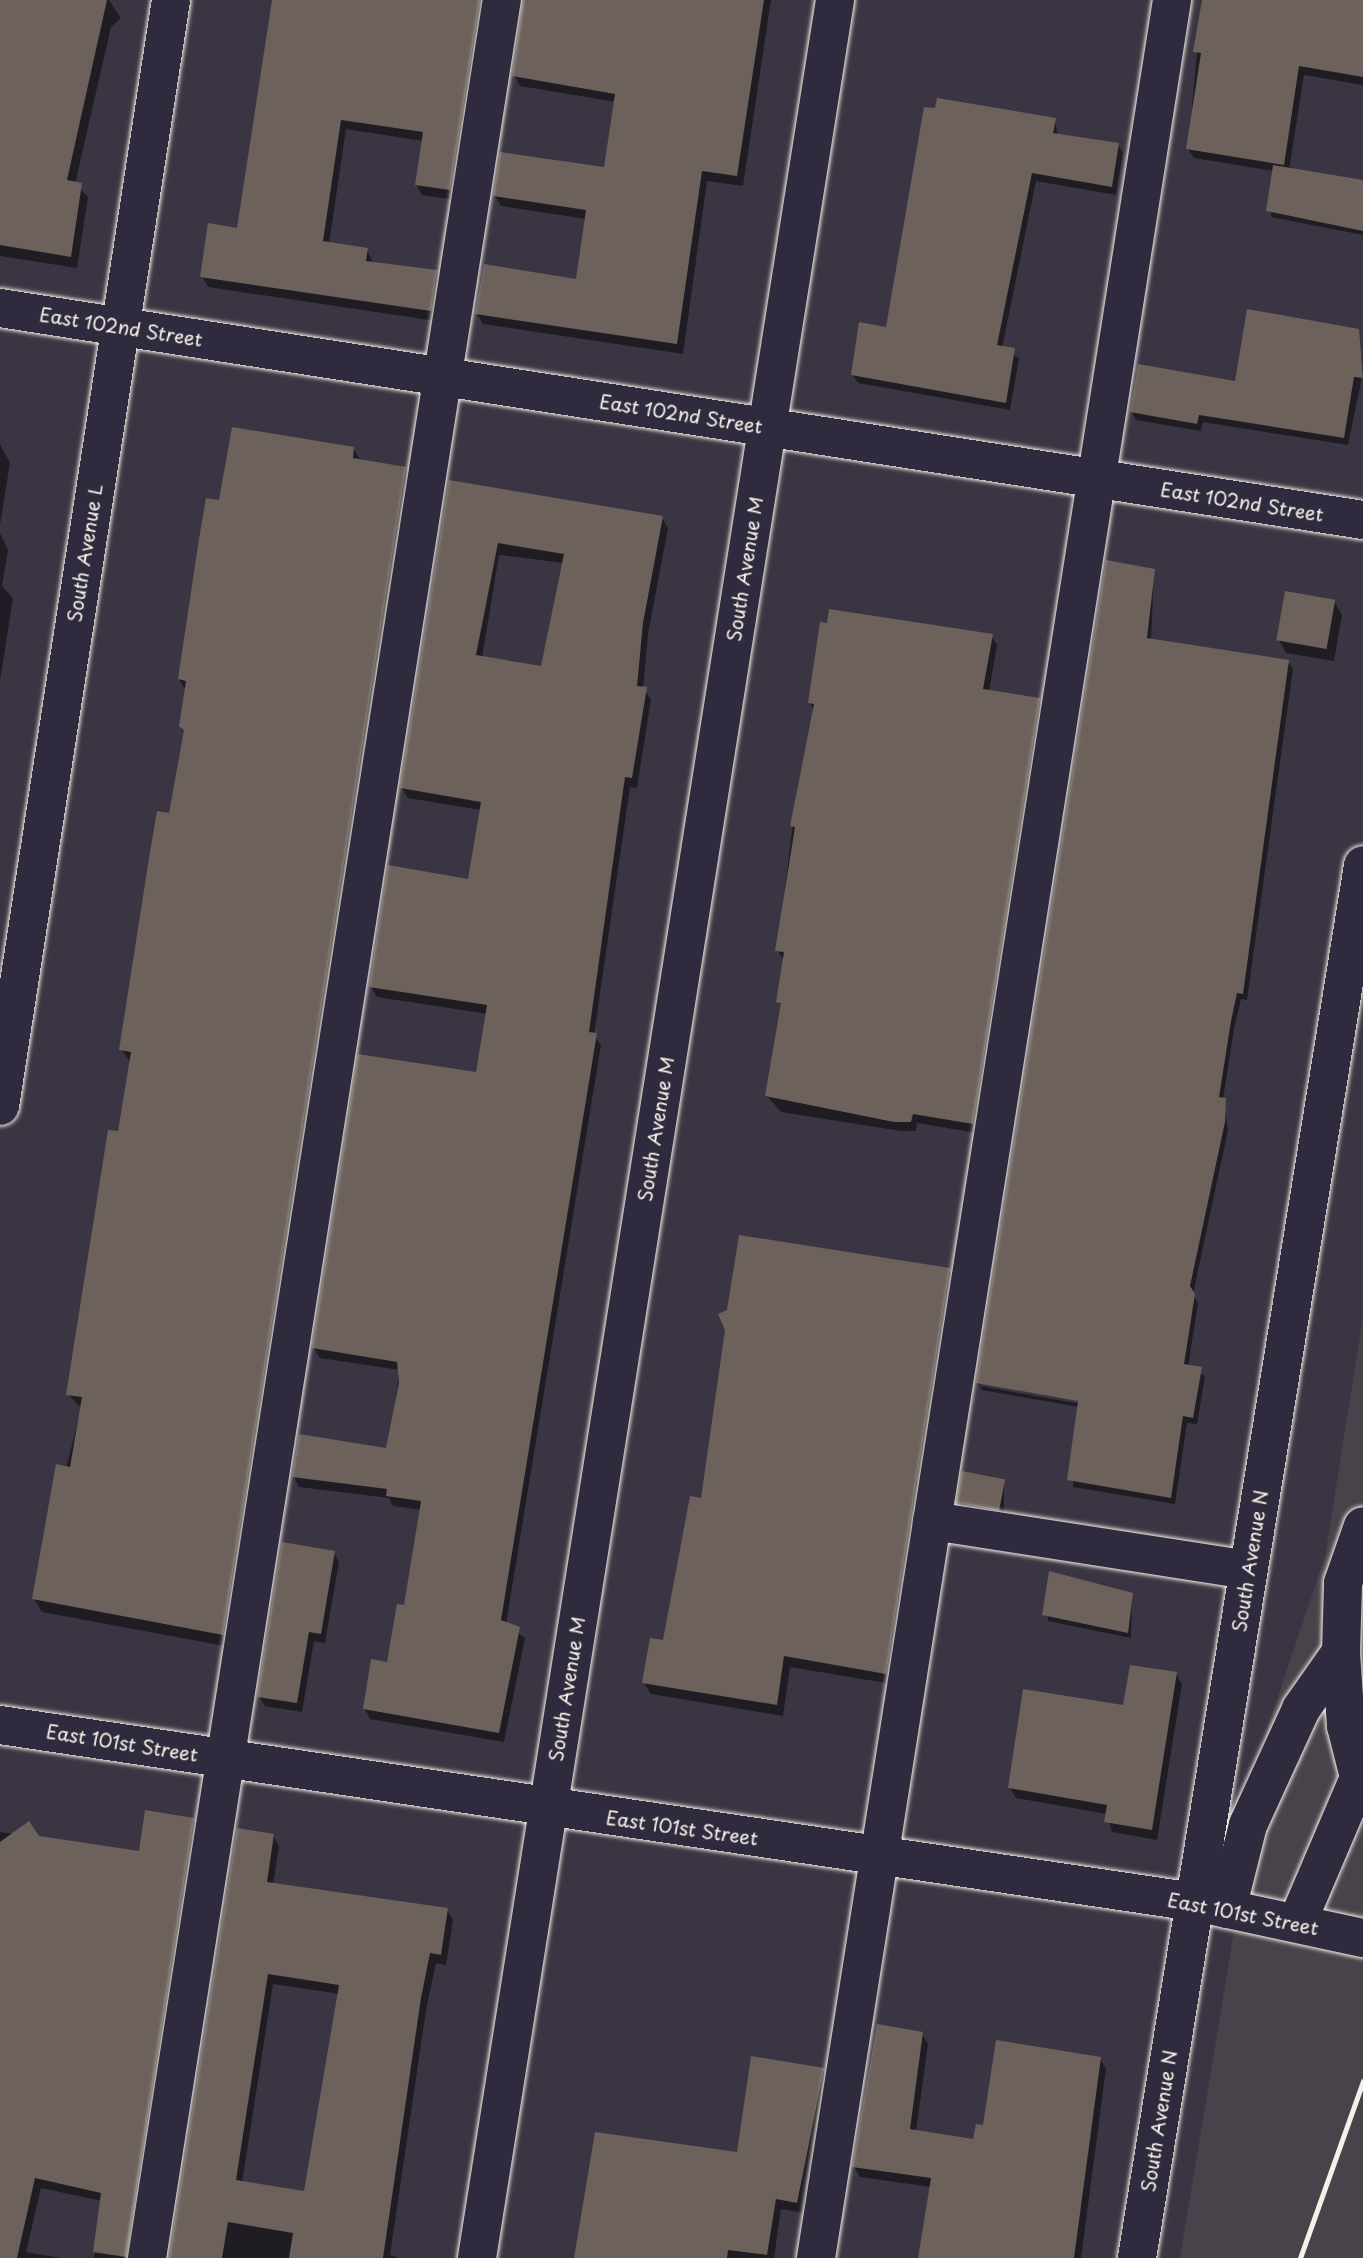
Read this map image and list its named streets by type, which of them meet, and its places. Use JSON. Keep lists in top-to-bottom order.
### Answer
{
  "streets": {
    "street": [
      "East 102nd Street",
      "South Avenue L",
      "South Avenue M",
      "South Avenue N",
      "East 101st Street"
    ]
  },
  "crossings": [
    ["East 102nd Street", "South Avenue L"],
    ["East 102nd Street", "South Avenue M"],
    ["South Avenue M", "East 101st Street"],
    ["South Avenue N", "East 101st Street"]
  ]
}
